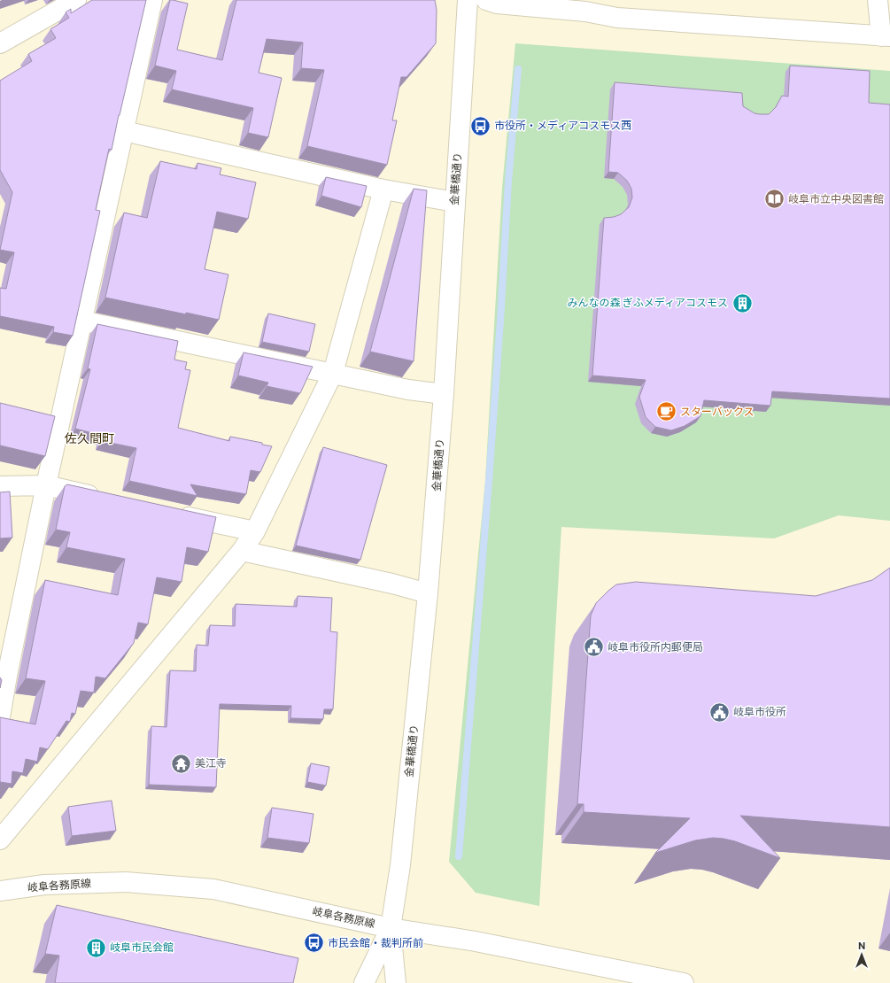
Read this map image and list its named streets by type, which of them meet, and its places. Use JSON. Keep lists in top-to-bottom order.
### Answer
{
  "streets": {
    "street": ["金華橋通り", "岐阜各務原線"]
  },
  "crossings": [
    ["金華橋通り", "岐阜各務原線"]
  ],
  "districts": ["佐久間町"],
  "places": {
    "bus stop": ["市役所・メディアコスモス西", "市民会館・裁判所前"],
    "library": ["岐阜市立中央図書館"],
    "building": ["みんなの森 ぎふメディアコスモス", "岐阜市民会館"],
    "cafe": ["スターバックス"],
    "public building": ["岐阜市役所内郵便局", "岐阜市役所"],
    "temple": ["美江寺"]
  },
  "north": "top"
}
